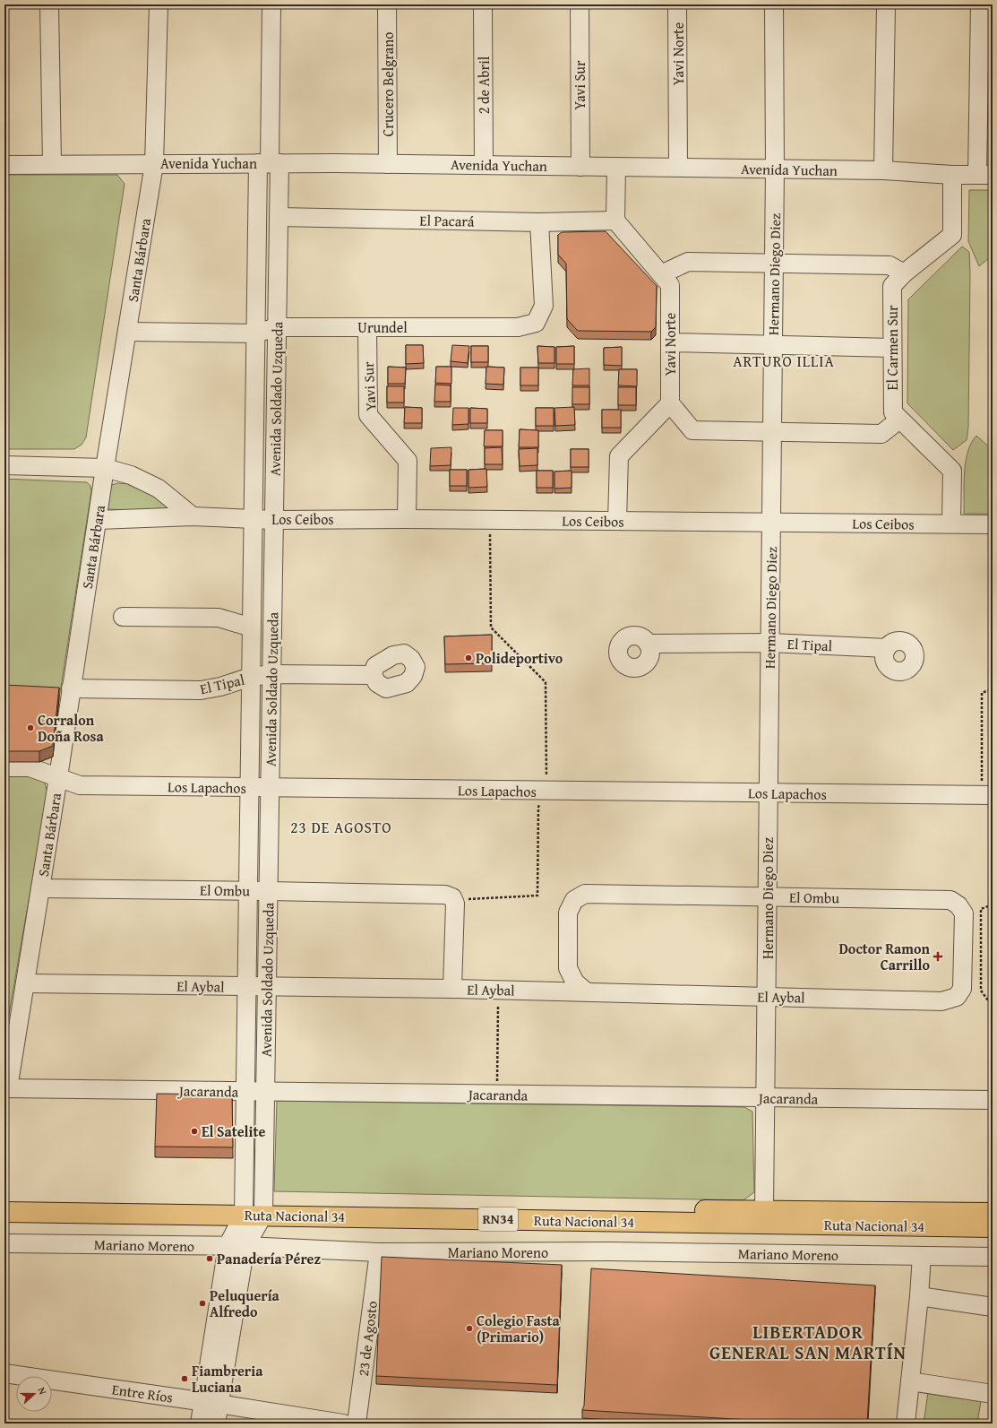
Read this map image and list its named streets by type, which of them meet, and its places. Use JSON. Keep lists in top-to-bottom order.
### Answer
{
  "streets": {
    "highway": ["Ruta Nacional 34", "RN34"],
    "street": [
      "Yavi Norte",
      "Crucero Belgrano",
      "2 de Abril",
      "Yavi Sur",
      "Avenida Yuchan",
      "El Pacará",
      "Santa Bárbara",
      "Hermano Diego Diez",
      "Urundel",
      "El Carmen Sur",
      "Avenida Soldado Uzqueda",
      "Los Ceibos",
      "El Tipal",
      "Los Lapachos",
      "El Ombu",
      "El Aybal",
      "Jacaranda",
      "Mariano Moreno",
      "23 de Agosto",
      "Entre Ríos"
    ]
  },
  "crossings": [
    ["Yavi Norte", "Avenida Yuchan"],
    ["Yavi Norte", "El Pacará"],
    ["Crucero Belgrano", "Avenida Yuchan"],
    ["2 de Abril", "Avenida Yuchan"],
    ["Yavi Sur", "Avenida Yuchan"],
    ["Yavi Sur", "Urundel"],
    ["Yavi Sur", "Los Ceibos"],
    ["Avenida Yuchan", "Santa Bárbara"],
    ["Avenida Yuchan", "Hermano Diego Diez"],
    ["Avenida Yuchan", "El Carmen Sur"],
    ["Avenida Yuchan", "Avenida Soldado Uzqueda"],
    ["El Pacará", "Urundel"],
    ["El Pacará", "Avenida Soldado Uzqueda"],
    ["Santa Bárbara", "Urundel"],
    ["Santa Bárbara", "Los Ceibos"],
    ["Santa Bárbara", "El Tipal"],
    ["Santa Bárbara", "Los Lapachos"],
    ["Santa Bárbara", "El Ombu"],
    ["Santa Bárbara", "El Aybal"],
    ["Santa Bárbara", "Jacaranda"],
    ["Hermano Diego Diez", "Los Ceibos"],
    ["Hermano Diego Diez", "El Tipal"],
    ["Hermano Diego Diez", "Los Lapachos"],
    ["Hermano Diego Diez", "El Ombu"],
    ["Hermano Diego Diez", "El Aybal"],
    ["Hermano Diego Diez", "Jacaranda"],
    ["Hermano Diego Diez", "Ruta Nacional 34"],
    ["Urundel", "Avenida Soldado Uzqueda"],
    ["El Carmen Sur", "Los Ceibos"],
    ["Avenida Soldado Uzqueda", "Los Ceibos"],
    ["Avenida Soldado Uzqueda", "El Tipal"],
    ["Avenida Soldado Uzqueda", "Los Lapachos"],
    ["Avenida Soldado Uzqueda", "El Ombu"],
    ["Avenida Soldado Uzqueda", "El Aybal"],
    ["Avenida Soldado Uzqueda", "Jacaranda"],
    ["Avenida Soldado Uzqueda", "Ruta Nacional 34"],
    ["El Ombu", "El Aybal"],
    ["Mariano Moreno", "23 de Agosto"]
  ],
  "districts": ["ARTURO ILLIA", "23 DE AGOSTO", "LIBERTADOR GENERAL SAN MARTÍN"],
  "places": {
    "other": [
      "Polideportivo",
      "Corralon Doña Rosa",
      "El Satelite",
      "Panadería Pérez",
      "Peluquería Alfredo",
      "Colegio Fasta (Primario)",
      "Fiambreria Luciana"
    ],
    "health": ["Doctor Ramon Carrillo"]
  },
  "north": "right"
}
